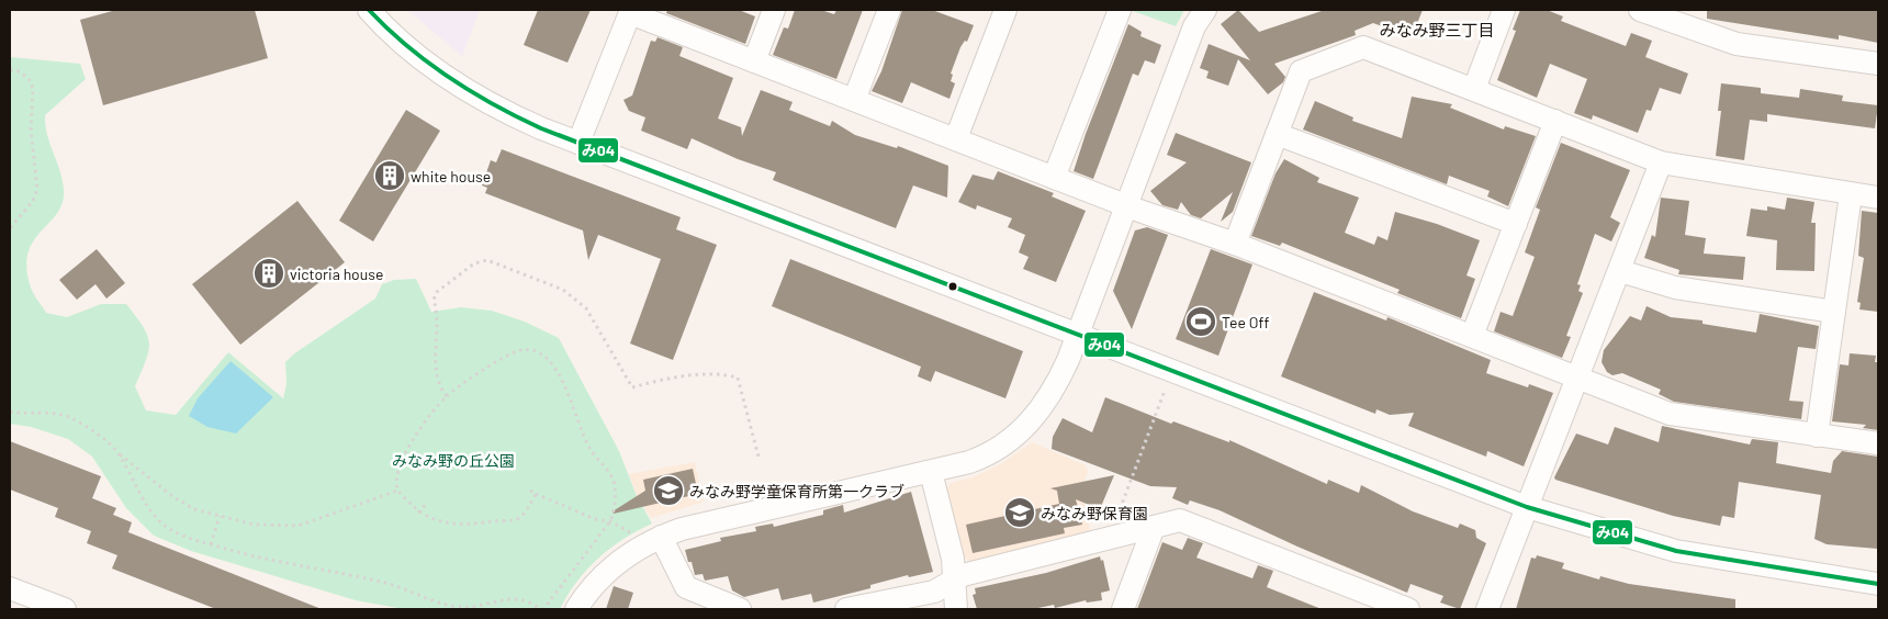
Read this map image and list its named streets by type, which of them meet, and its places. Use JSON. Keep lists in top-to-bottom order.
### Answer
{
  "districts": ["みなみ野三丁目"],
  "parks": ["みなみ野の丘公園"],
  "places": {
    "building": ["white house", "victoria house"],
    "sports": ["Tee Off"],
    "school or university": ["みなみ野学童保育所第一クラブ", "みなみ野保育園"]
  },
  "lines": ["transit line み04"]
}
